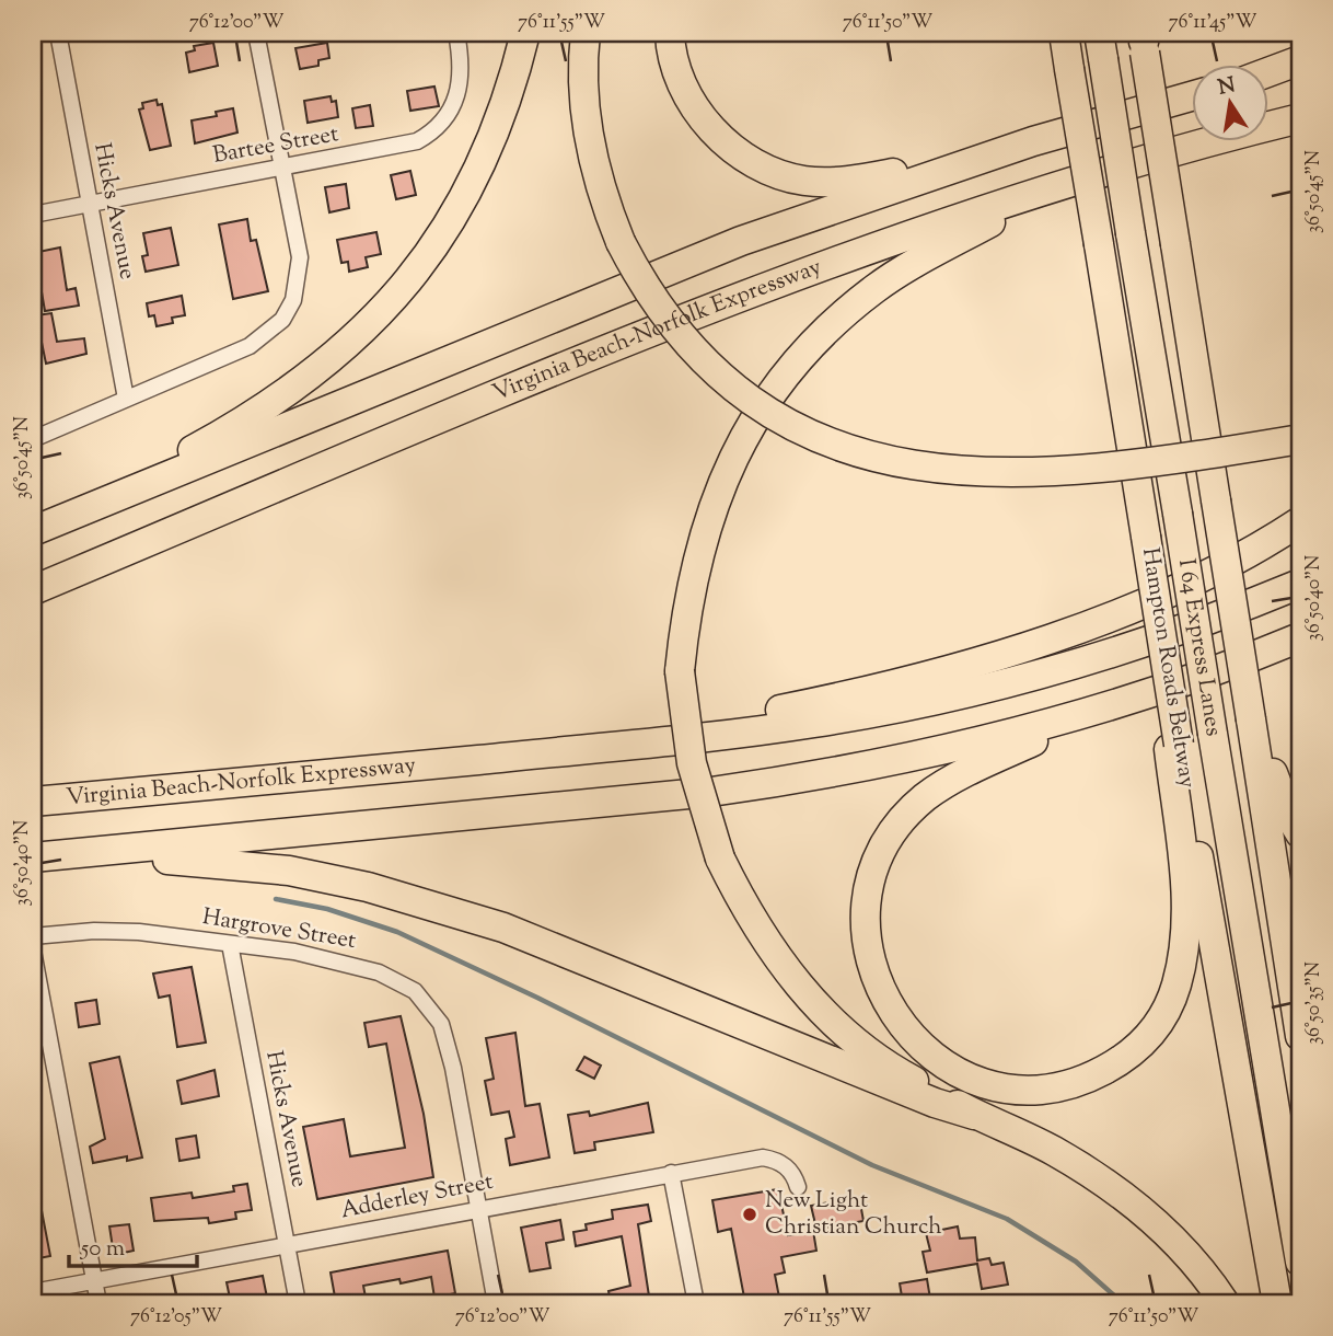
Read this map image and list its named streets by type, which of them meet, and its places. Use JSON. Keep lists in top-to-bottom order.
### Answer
{
  "streets": {
    "highway": ["Virginia Beach-Norfolk Expressway", "I 64 Express Lanes", "Hampton Roads Beltway"],
    "street": [
      "Bartee Street",
      "Hicks Avenue",
      "Hargrove Street",
      "Adderley Street"
    ]
  },
  "crossings": [
    ["Bartee Street", "Hicks Avenue"],
    ["Hicks Avenue", "Hargrove Street"],
    ["Hicks Avenue", "Adderley Street"],
    ["Hargrove Street", "Adderley Street"]
  ],
  "places": ["New Light Christian Church"],
  "scale_bar": "50 m",
  "north": "top",
  "coordinates": [
    "76°12'00\"W",
    "76°11'55\"W",
    "76°11'50\"W",
    "76°11'45\"W",
    "36°50'45\"N",
    "36°50'40\"N",
    "36°50'35\"N",
    "76°12'05\"W"
  ]
}
